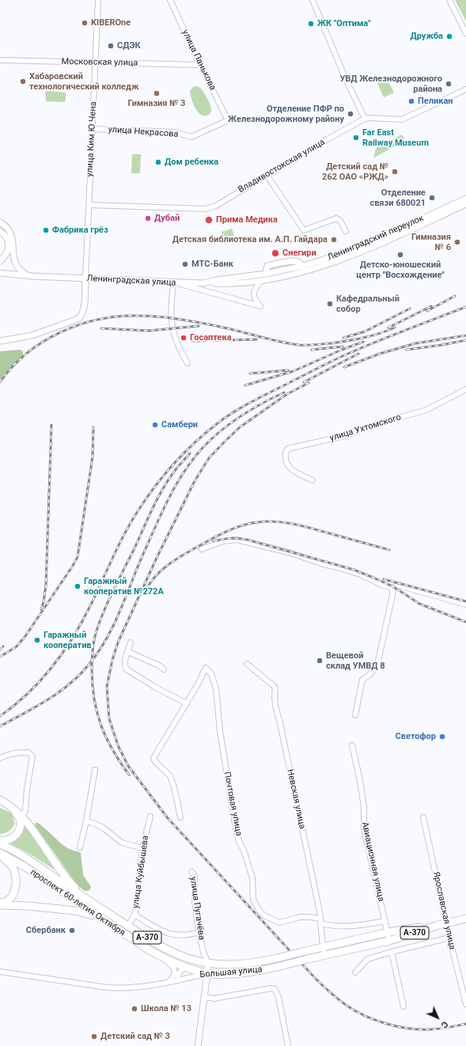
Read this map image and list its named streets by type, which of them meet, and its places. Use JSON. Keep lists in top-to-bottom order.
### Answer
{
  "streets": {
    "highway": ["проспект 60-летия Октября", "А-370", "Большая улица"],
    "main road": ["Ленинградский переулок", "Ленинградская улица"],
    "street": [
      "улица Панькова",
      "Московская улица",
      "улица Некрасова",
      "улица Ким Ю Чена",
      "Владивостокская улица",
      "улица Ухтомского",
      "Невская улица",
      "Почтовая улица",
      "Авиационная улица",
      "улица Куйбышева",
      "улица Пугачёва",
      "Ярославская улица"
    ]
  },
  "crossings": [
    ["улица Панькова", "Московская улица"],
    ["улица Панькова", "улица Некрасова"],
    ["Московская улица", "улица Ким Ю Чена"],
    ["улица Некрасова", "улица Ким Ю Чена"],
    ["улица Ким Ю Чена", "Владивостокская улица"],
    ["улица Ким Ю Чена", "Ленинградская улица"],
    ["Ленинградский переулок", "Ленинградская улица"],
    ["Невская улица", "Почтовая улица"],
    ["Невская улица", "Большая улица"],
    ["Почтовая улица", "Авиационная улица"],
    ["Авиационная улица", "Большая улица"],
    ["улица Куйбышева", "проспект 60-летия Октября"],
    ["проспект 60-летия Октября", "улица Пугачёва"],
    ["проспект 60-летия Октября", "Большая улица"],
    ["улица Пугачёва", "Большая улица"],
    ["Ярославская улица", "Большая улица"]
  ],
  "places": [
    "KIBEROne",
    "ЖК \"Оптима\"",
    "Дружба",
    "СДЭК",
    "Хабаровский технологический колледж",
    "УВД Железнодорожного района",
    "Гимназия № 3",
    "Пеликан",
    "Отделение ПФР по Железнодорожному району",
    "Far East Railway Museum",
    "Дом ребенка",
    "Детский сад № 262 ОАО «РЖД»",
    "Отделение связи 680021",
    "Дубай",
    "Прима Медика",
    "Фабрика грёз",
    "Детская библиотека им. А.П. Гайдара",
    "Гимназия № 6",
    "Снегири",
    "Детско-юношеский центр \"Восхождение\"",
    "МТС-Банк",
    "Кафедральный собор",
    "Госаптека",
    "Самбери",
    "Гаражный кооператив №272А",
    "Гаражный кооператив",
    "Вещевой склад УМВД 8",
    "Светофор",
    "Сбербанк",
    "Школа № 13",
    "Детский сад № 3"
  ],
  "north": "bottom right"
}
